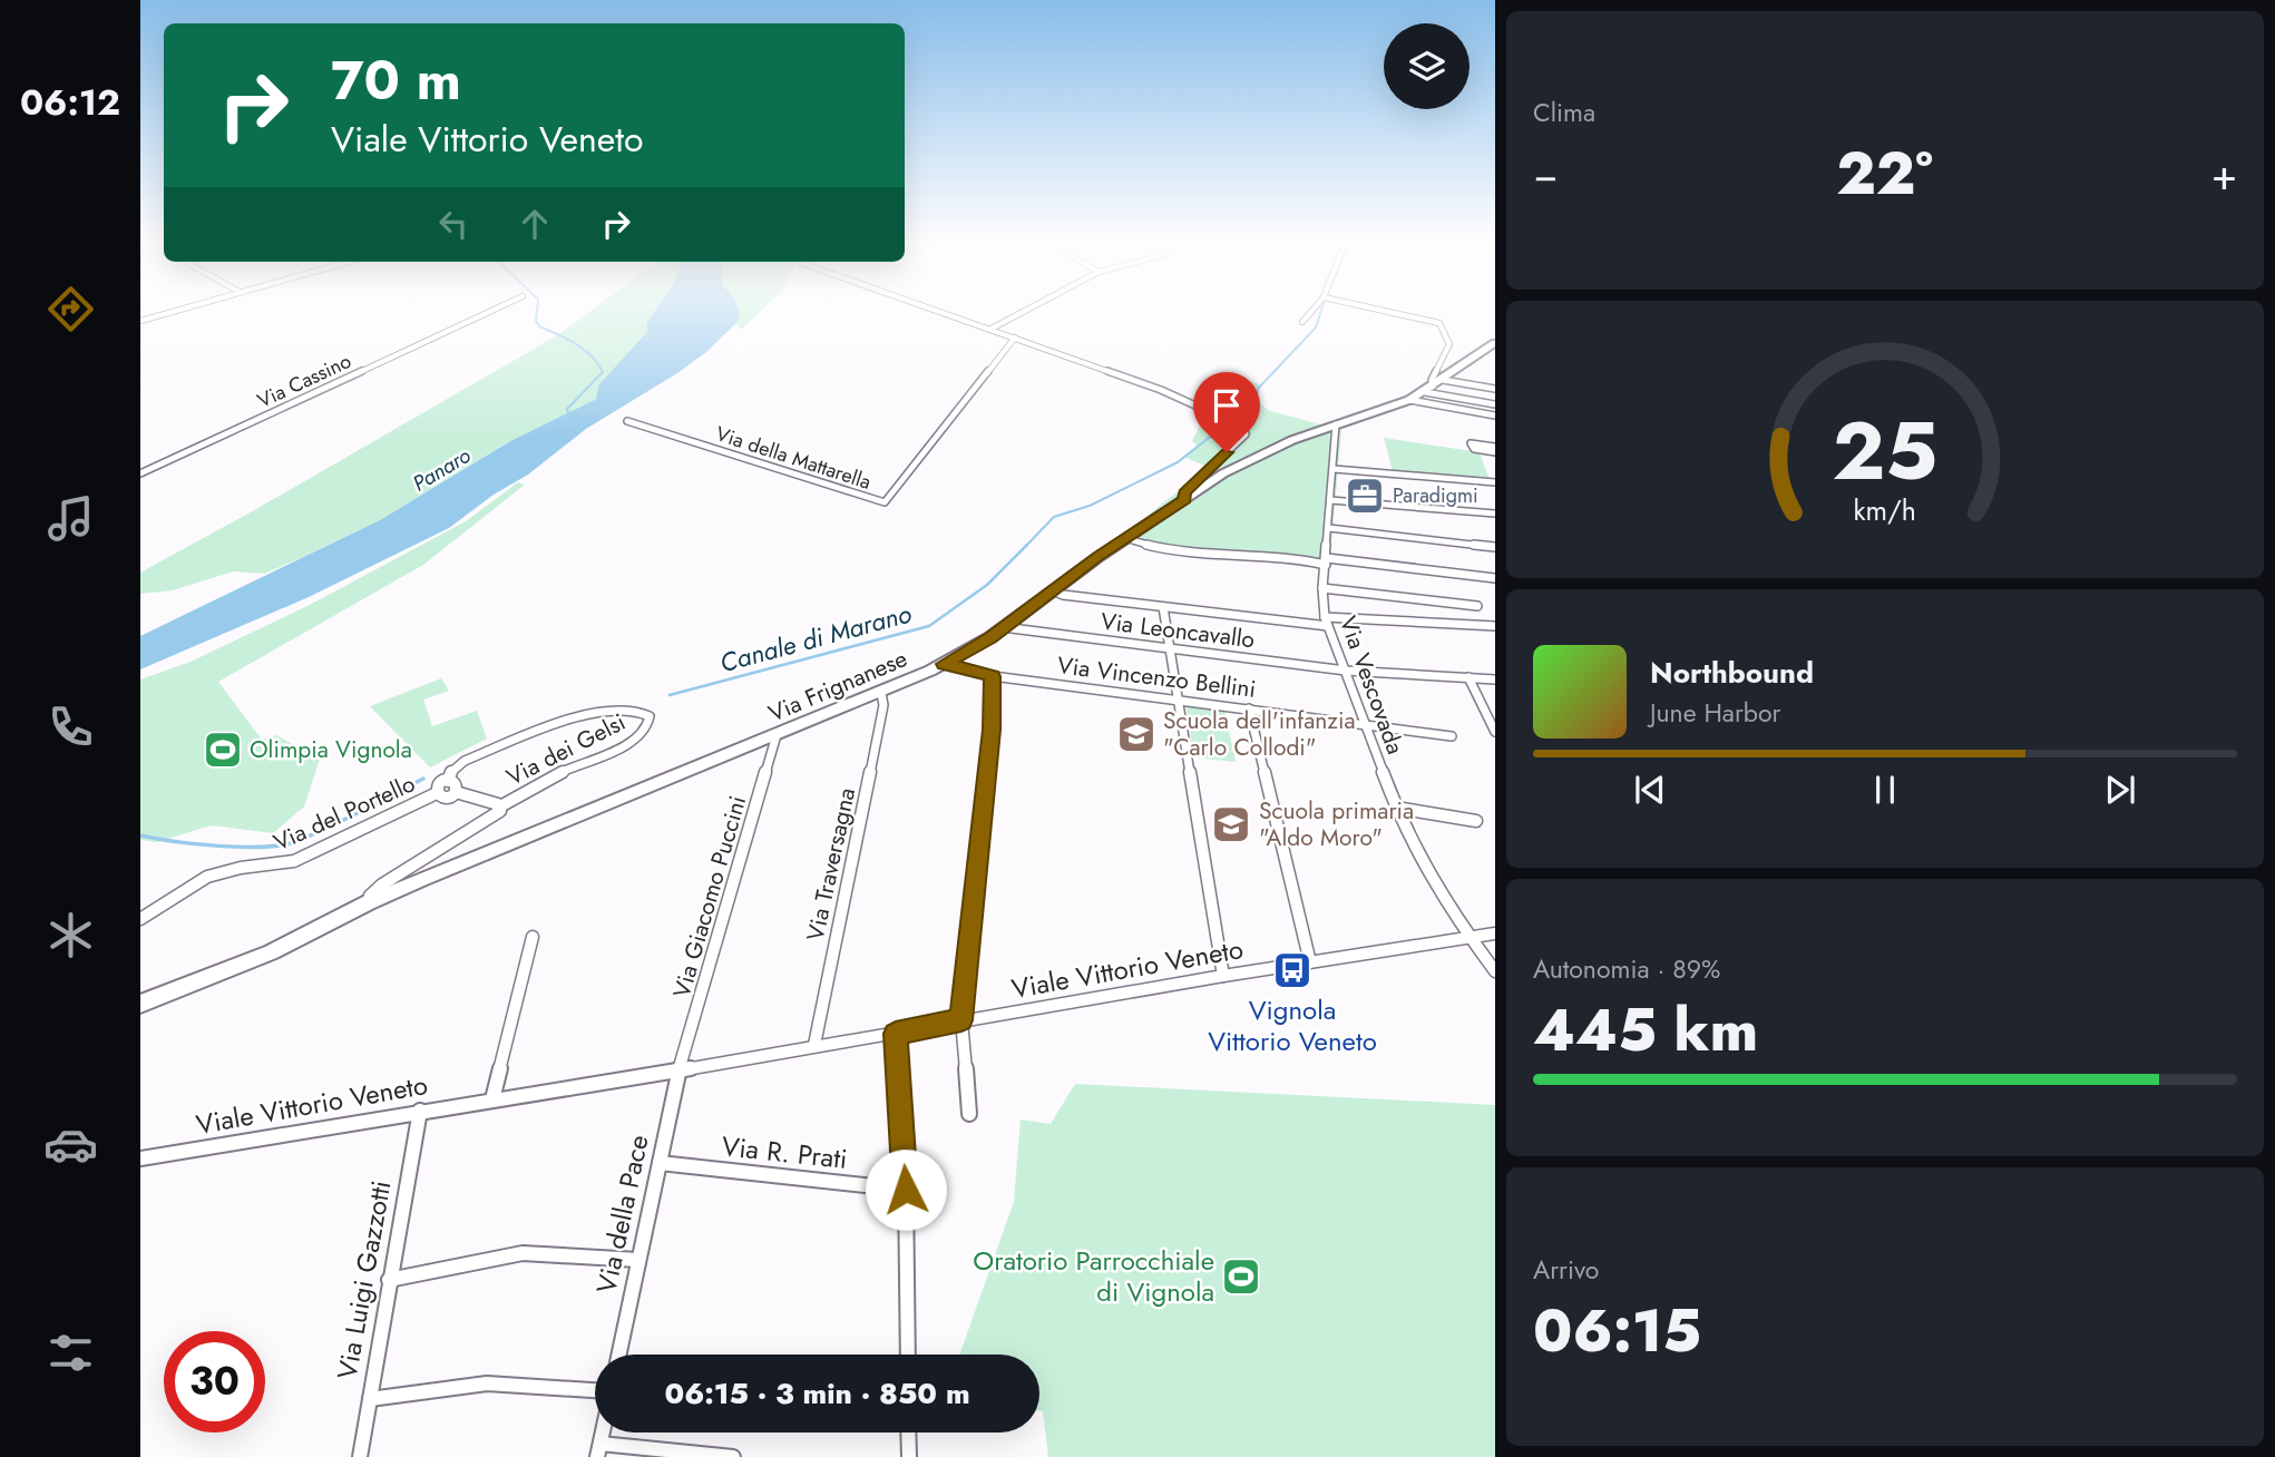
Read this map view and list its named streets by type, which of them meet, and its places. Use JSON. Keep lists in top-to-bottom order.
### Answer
{
  "streets": {
    "main road": ["Via Frignanese"],
    "street": [
      "Via Cassino",
      "Via della Mattarella",
      "Via Leoncavallo",
      "Via Vincenzo Bellini",
      "Via Vescovada",
      "Via dei Gelsi",
      "Via del Portello",
      "Via Traversagna",
      "Via Giacomo Puccini",
      "Viale Vittorio Veneto",
      "Via R. Prati",
      "Via della Pace",
      "Via Luigi Gazzotti"
    ]
  },
  "crossings": [
    ["Via Leoncavallo", "Via Vescovada"],
    ["Via Leoncavallo", "Via Frignanese"],
    ["Via Vincenzo Bellini", "Via Vescovada"],
    ["Via Vincenzo Bellini", "Via Frignanese"],
    ["Via Vescovada", "Via Frignanese"],
    ["Via Vescovada", "Viale Vittorio Veneto"],
    ["Via Frignanese", "Via Traversagna"],
    ["Via Frignanese", "Via Giacomo Puccini"],
    ["Via Traversagna", "Viale Vittorio Veneto"],
    ["Via Giacomo Puccini", "Viale Vittorio Veneto"],
    ["Via Giacomo Puccini", "Via della Pace"],
    ["Viale Vittorio Veneto", "Via della Pace"],
    ["Viale Vittorio Veneto", "Via Luigi Gazzotti"],
    ["Via R. Prati", "Via della Pace"]
  ],
  "water": ["Panaro", "Canale di Marano"],
  "places": {
    "office": ["Paradigmi"],
    "school or university": ["Scuola dell'infanzia \"Carlo Collodi\"", "Scuola primaria \"Aldo Moro\""],
    "sports": ["Olimpia Vignola", "Oratorio Parrocchiale di Vignola"],
    "bus stop": ["Vignola Vittorio Veneto"]
  },
  "page": {
    "tabs": "06:12",
    "tile": [
      "Clima",
      ["Autonomia · 89%", "445 km"],
      ["Arrivo", "06:15"]
    ],
    "turn": ["70 m", "Viale Vittorio Veneto"],
    "heat": ["−", "22°", "+"],
    "song": ["Northbound", "June Harbor"],
    "limit": "30",
    "trip": "06:15 · 3 min · 850 m",
    "gauge": ["25", "km/h"]
  }
}
